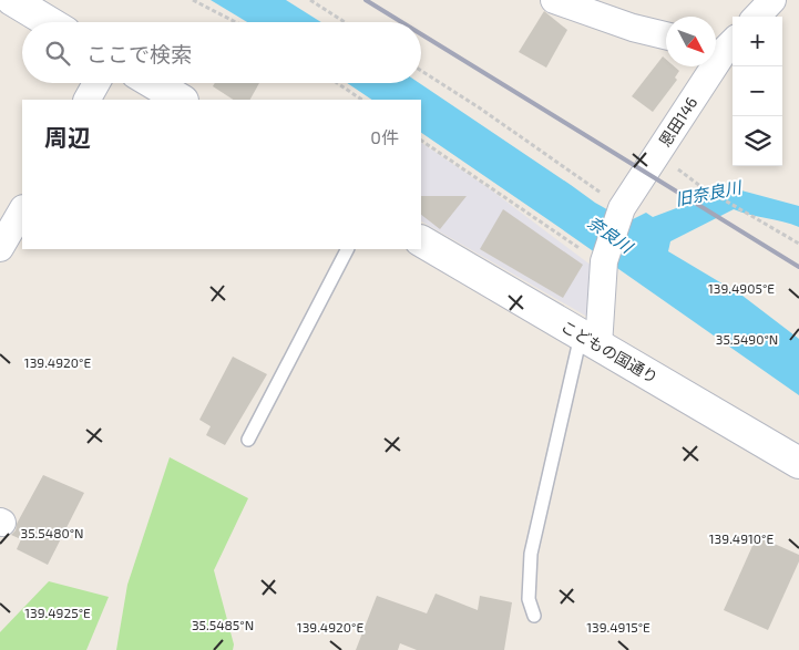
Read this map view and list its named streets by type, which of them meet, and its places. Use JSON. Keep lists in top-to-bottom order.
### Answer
{
  "streets": {
    "main road": ["こどもの国通り"],
    "street": ["恩田146"]
  },
  "crossings": [
    ["恩田146", "こどもの国通り"]
  ],
  "water": ["旧奈良川", "奈良川"],
  "north": "bottom right",
  "page": {
    "map_buttons": ["+", "−"],
    "search": "ここで検索",
    "heading": ["周辺", "0件"]
  },
  "coordinates": [
    "139.4905°E",
    "35.5490°N",
    "139.4920°E",
    "35.5480°N",
    "139.4910°E",
    "139.4925°E",
    "35.5485°N",
    "139.4915°E"
  ]
}
